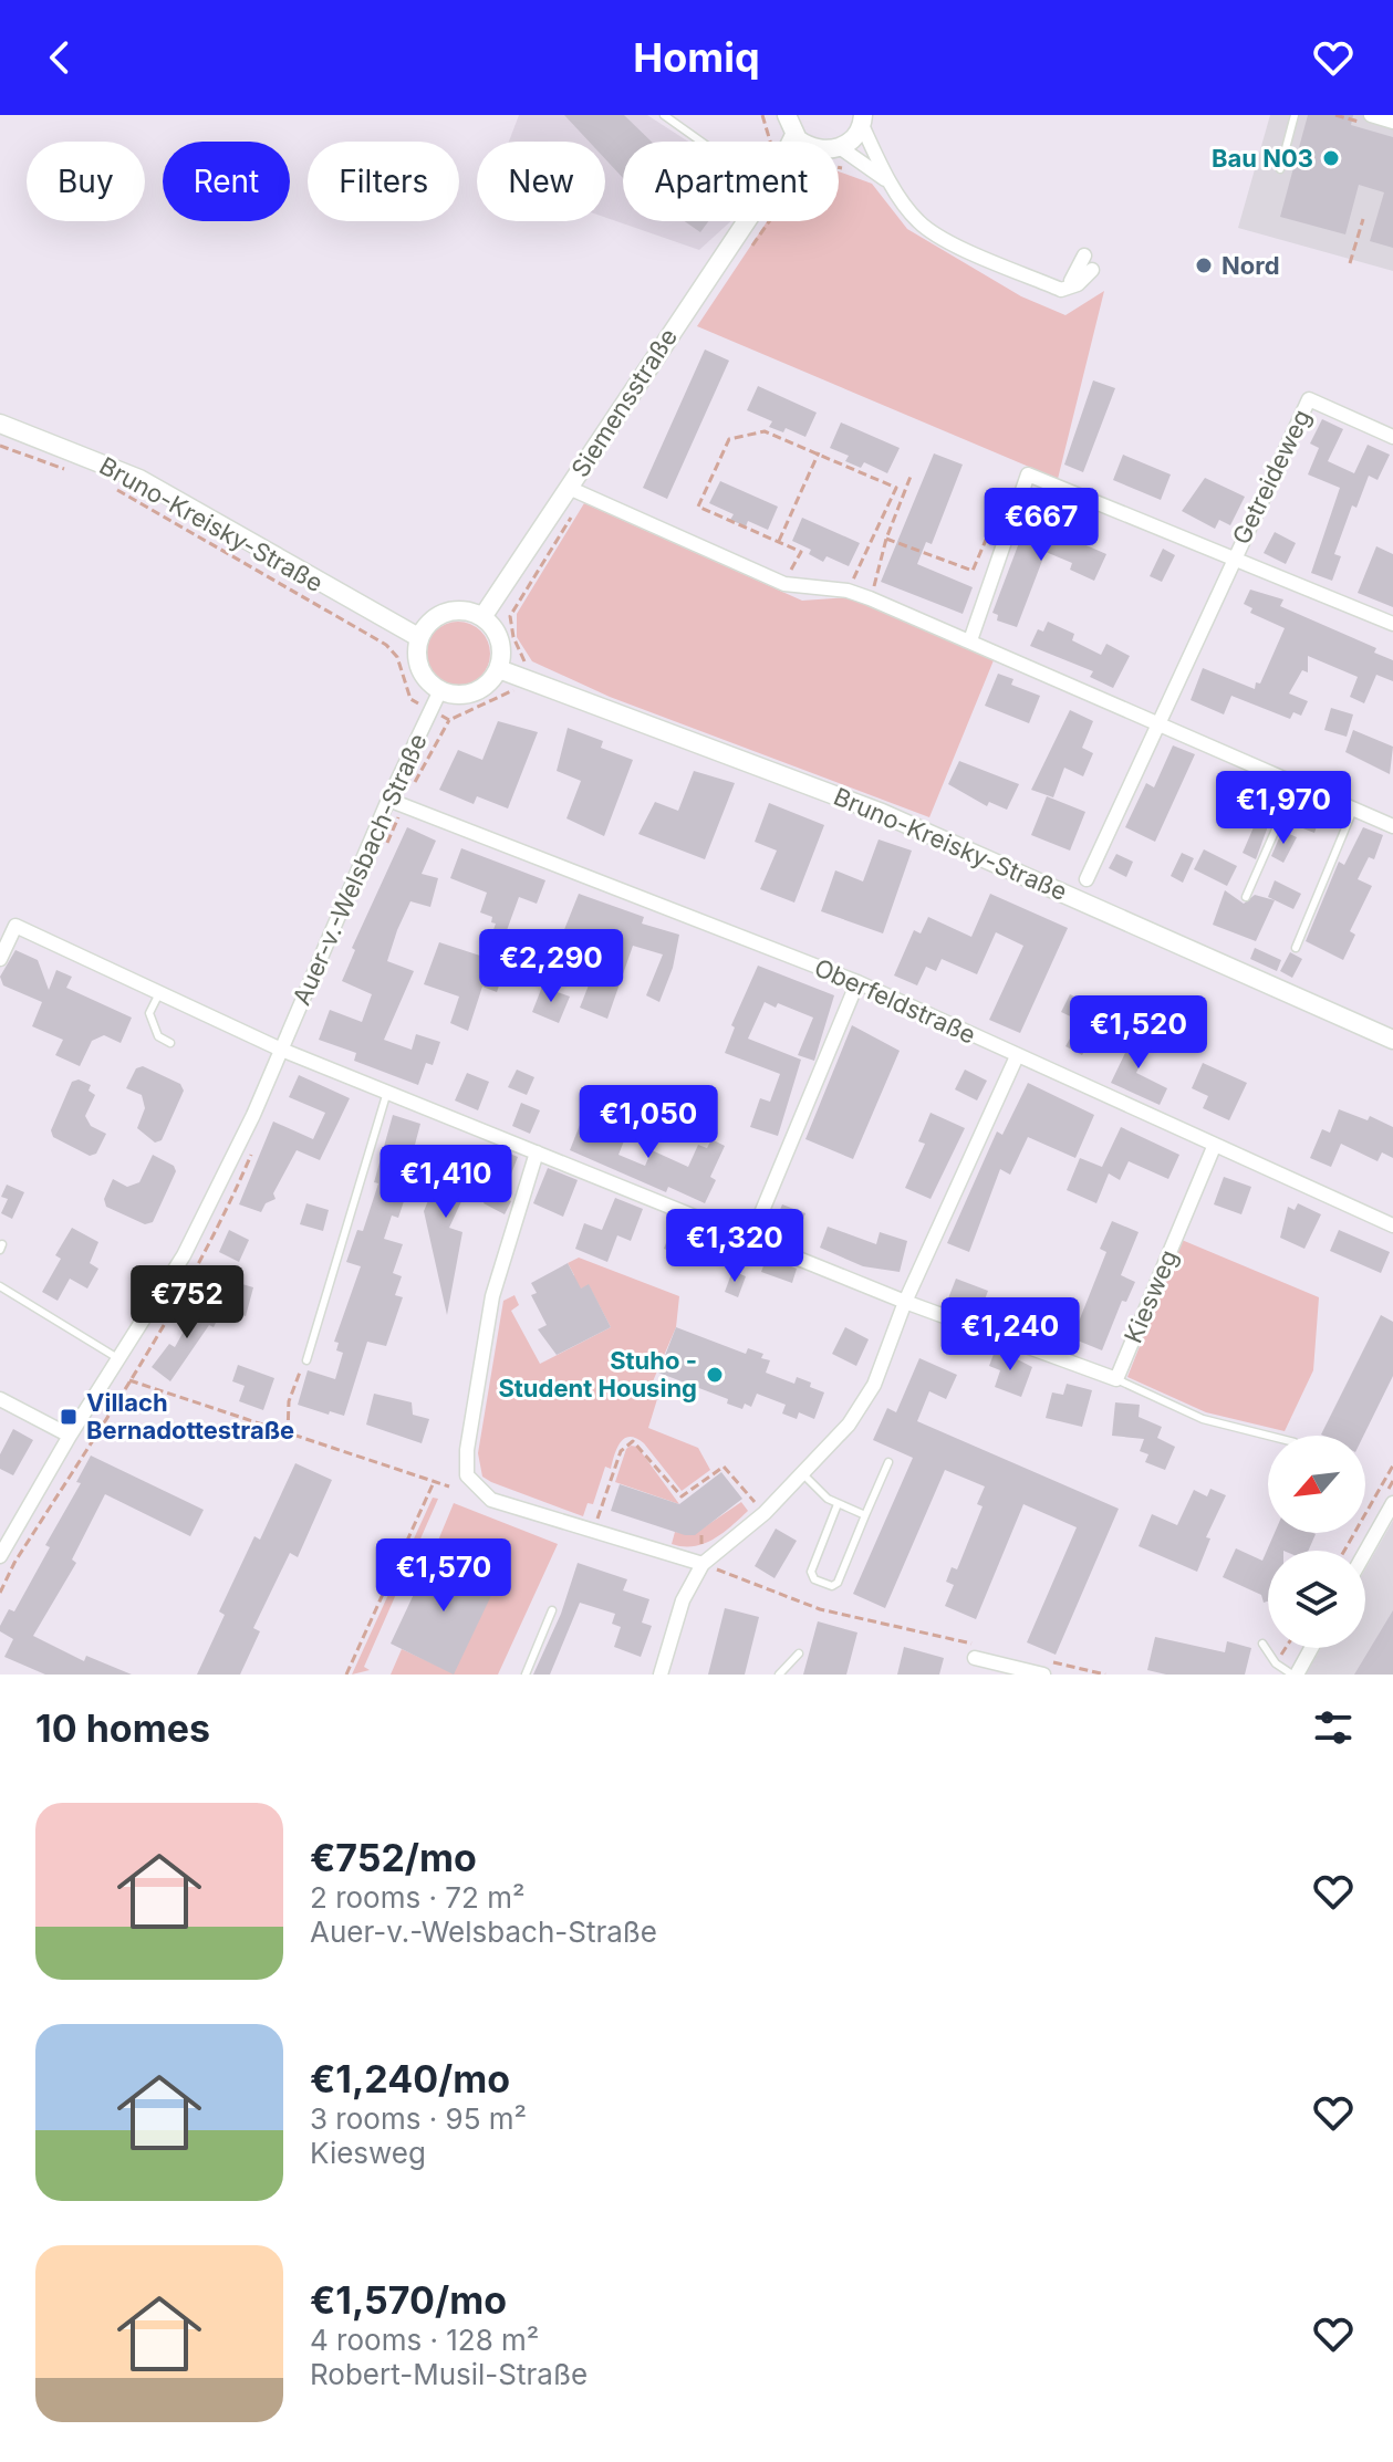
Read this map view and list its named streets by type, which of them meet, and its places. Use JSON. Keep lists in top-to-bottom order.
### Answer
{
  "streets": {
    "street": [
      "Siemensstraße",
      "Getreideweg",
      "Bruno-Kreisky-Straße",
      "Auer-v.-Welsbach-Straße",
      "Oberfeldstraße",
      "Kiesweg"
    ]
  },
  "crossings": [
    ["Siemensstraße", "Bruno-Kreisky-Straße"],
    ["Siemensstraße", "Auer-v.-Welsbach-Straße"],
    ["Bruno-Kreisky-Straße", "Auer-v.-Welsbach-Straße"],
    ["Auer-v.-Welsbach-Straße", "Oberfeldstraße"],
    ["Oberfeldstraße", "Kiesweg"]
  ],
  "places": {
    "other": ["Bau N03", "Nord", "Stuho - Student Housing"],
    "transit": ["Villach Bernadottestraße"]
  },
  "north": "bottom left",
  "page": {
    "header": "Homiq",
    "chip": [
      "Buy",
      "Rent",
      "Filters",
      "New",
      "Apartment"
    ],
    "price": [
      "€667",
      "€1,970",
      "€2,290",
      "€1,520",
      "€1,050",
      "€1,410",
      "€1,320",
      "€752",
      "€1,240",
      "€1,570"
    ],
    "heading": "10 homes",
    "list": [
      {
        "name": "€752/mo",
        "note": "2 rooms · 72 m² · Auer-v.-Welsbach-Straße"
      },
      {
        "name": "€1,240/mo",
        "note": "3 rooms · 95 m² · Kiesweg"
      },
      {
        "name": "€1,570/mo",
        "note": "4 rooms · 128 m² · Robert-Musil-Straße"
      }
    ]
  }
}
